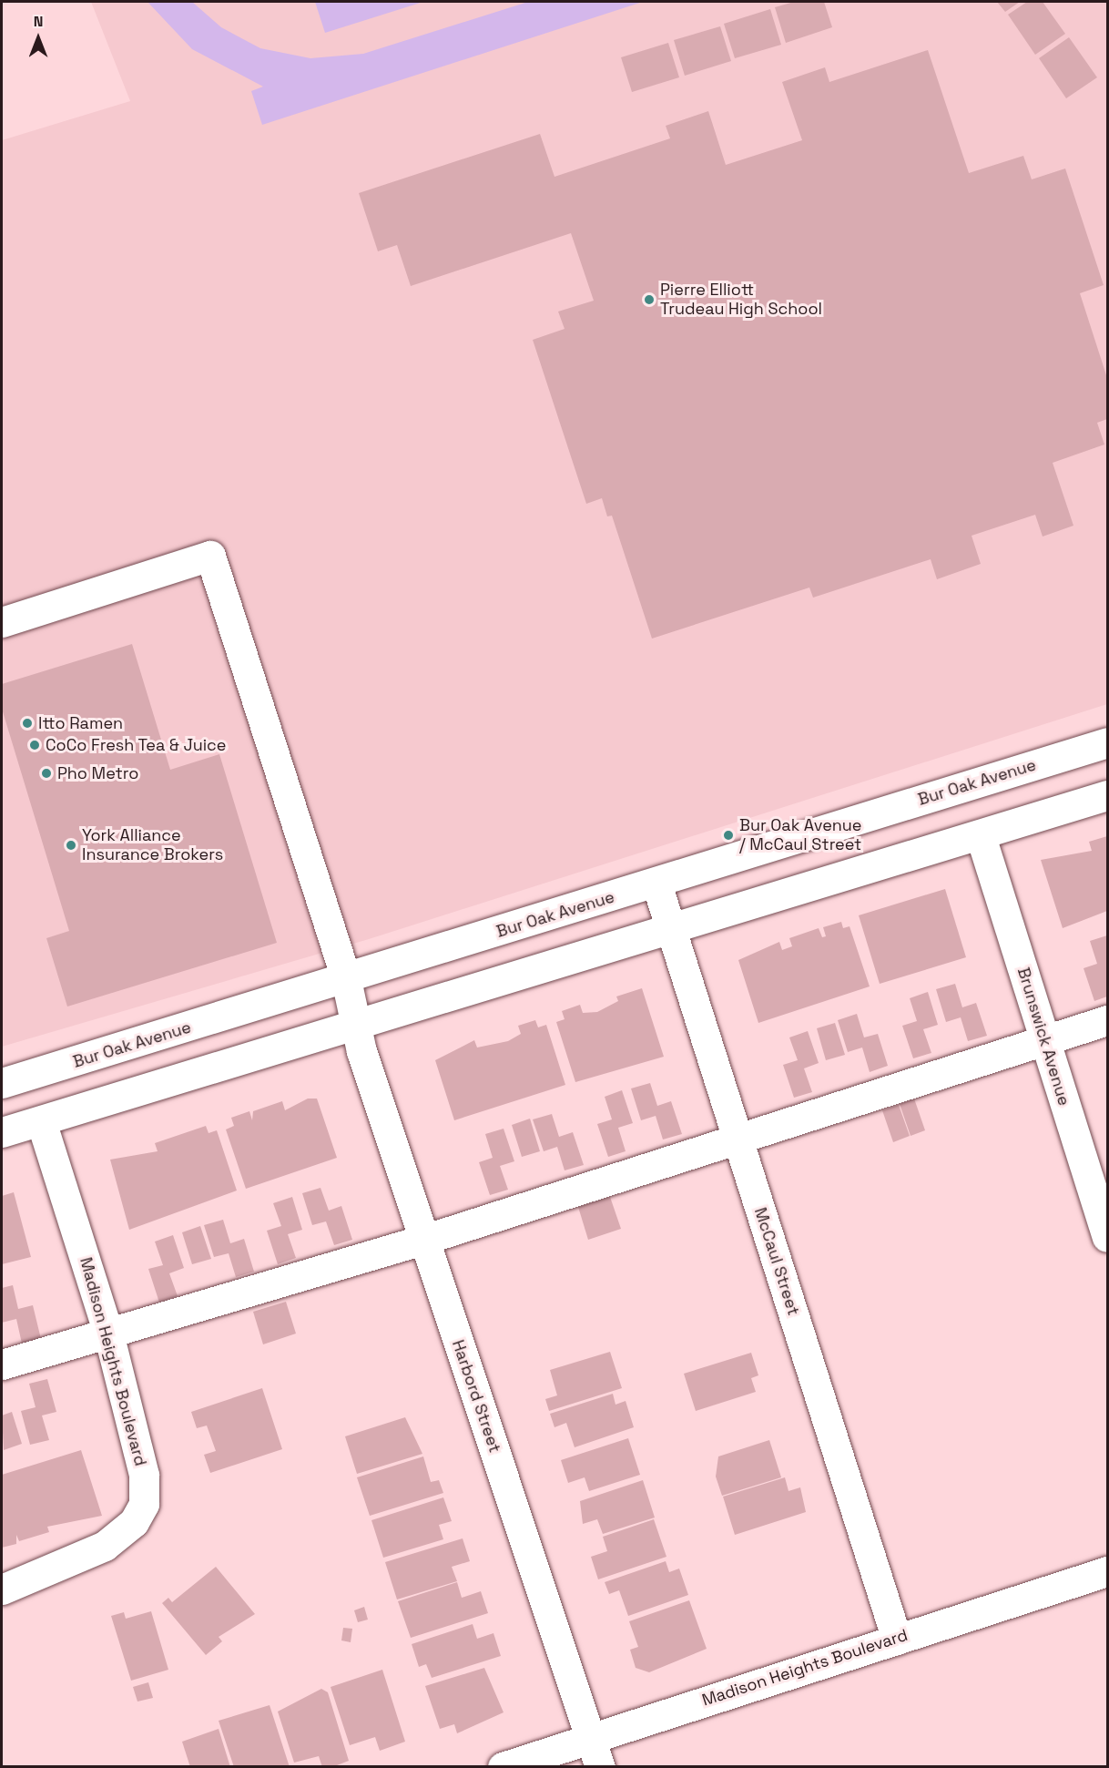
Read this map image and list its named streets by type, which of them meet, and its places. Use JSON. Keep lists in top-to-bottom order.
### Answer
{
  "streets": {
    "street": [
      "Bur Oak Avenue",
      "Brunswick Avenue",
      "McCaul Street",
      "Madison Heights Boulevard",
      "Harbord Street"
    ]
  },
  "crossings": [
    ["Bur Oak Avenue", "McCaul Street"],
    ["Bur Oak Avenue", "Harbord Street"],
    ["McCaul Street", "Madison Heights Boulevard"],
    ["Madison Heights Boulevard", "Harbord Street"]
  ],
  "places": [
    "Pierre Elliott Trudeau High School",
    "Itto Ramen",
    "CoCo Fresh Tea & Juice",
    "Pho Metro",
    "Bur Oak Avenue / McCaul Street",
    "York Alliance Insurance Brokers"
  ],
  "north": "top"
}
